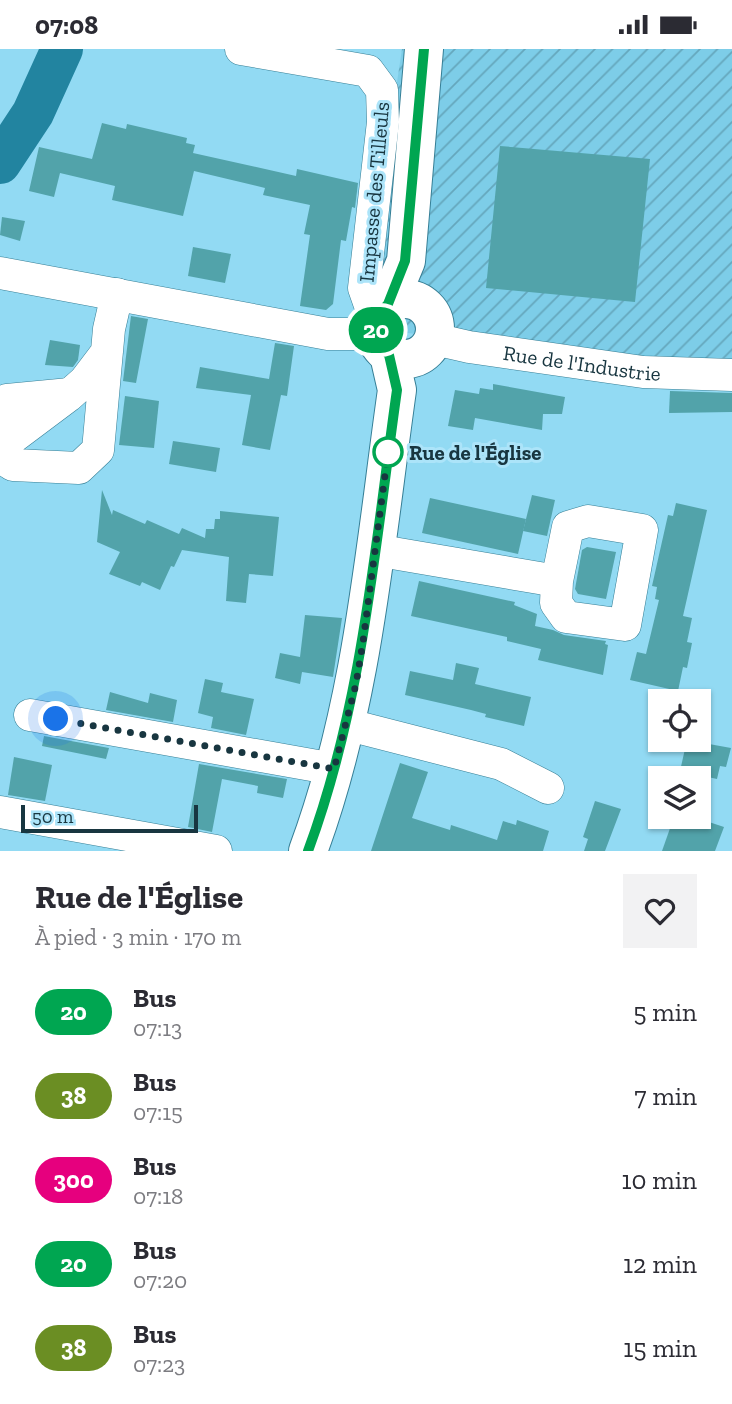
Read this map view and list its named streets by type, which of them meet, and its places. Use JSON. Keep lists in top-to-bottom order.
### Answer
{
  "streets": {
    "street": ["Impasse des Tilleuls", "Rue de l'Industrie"]
  },
  "crossings": [
    ["Impasse des Tilleuls", "Rue de l'Industrie"]
  ],
  "places": ["Rue de l'Église"],
  "lines": ["bus line 20"],
  "scale_bar": "50 m",
  "page": {
    "status": "07:08",
    "on_map": "20",
    "scale": "50 m",
    "heading": ["Rue de l'Église", "À pied · 3 min · 170 m"],
    "list": [
      {
        "mark": "20",
        "name": "Bus",
        "note": "07:13",
        "value": "5 min"
      },
      {
        "mark": "38",
        "name": "Bus",
        "note": "07:15",
        "value": "7 min"
      },
      {
        "mark": "300",
        "name": "Bus",
        "note": "07:18",
        "value": "10 min"
      },
      {
        "mark": "20",
        "name": "Bus",
        "note": "07:20",
        "value": "12 min"
      },
      {
        "mark": "38",
        "name": "Bus",
        "note": "07:23",
        "value": "15 min"
      }
    ]
  }
}
